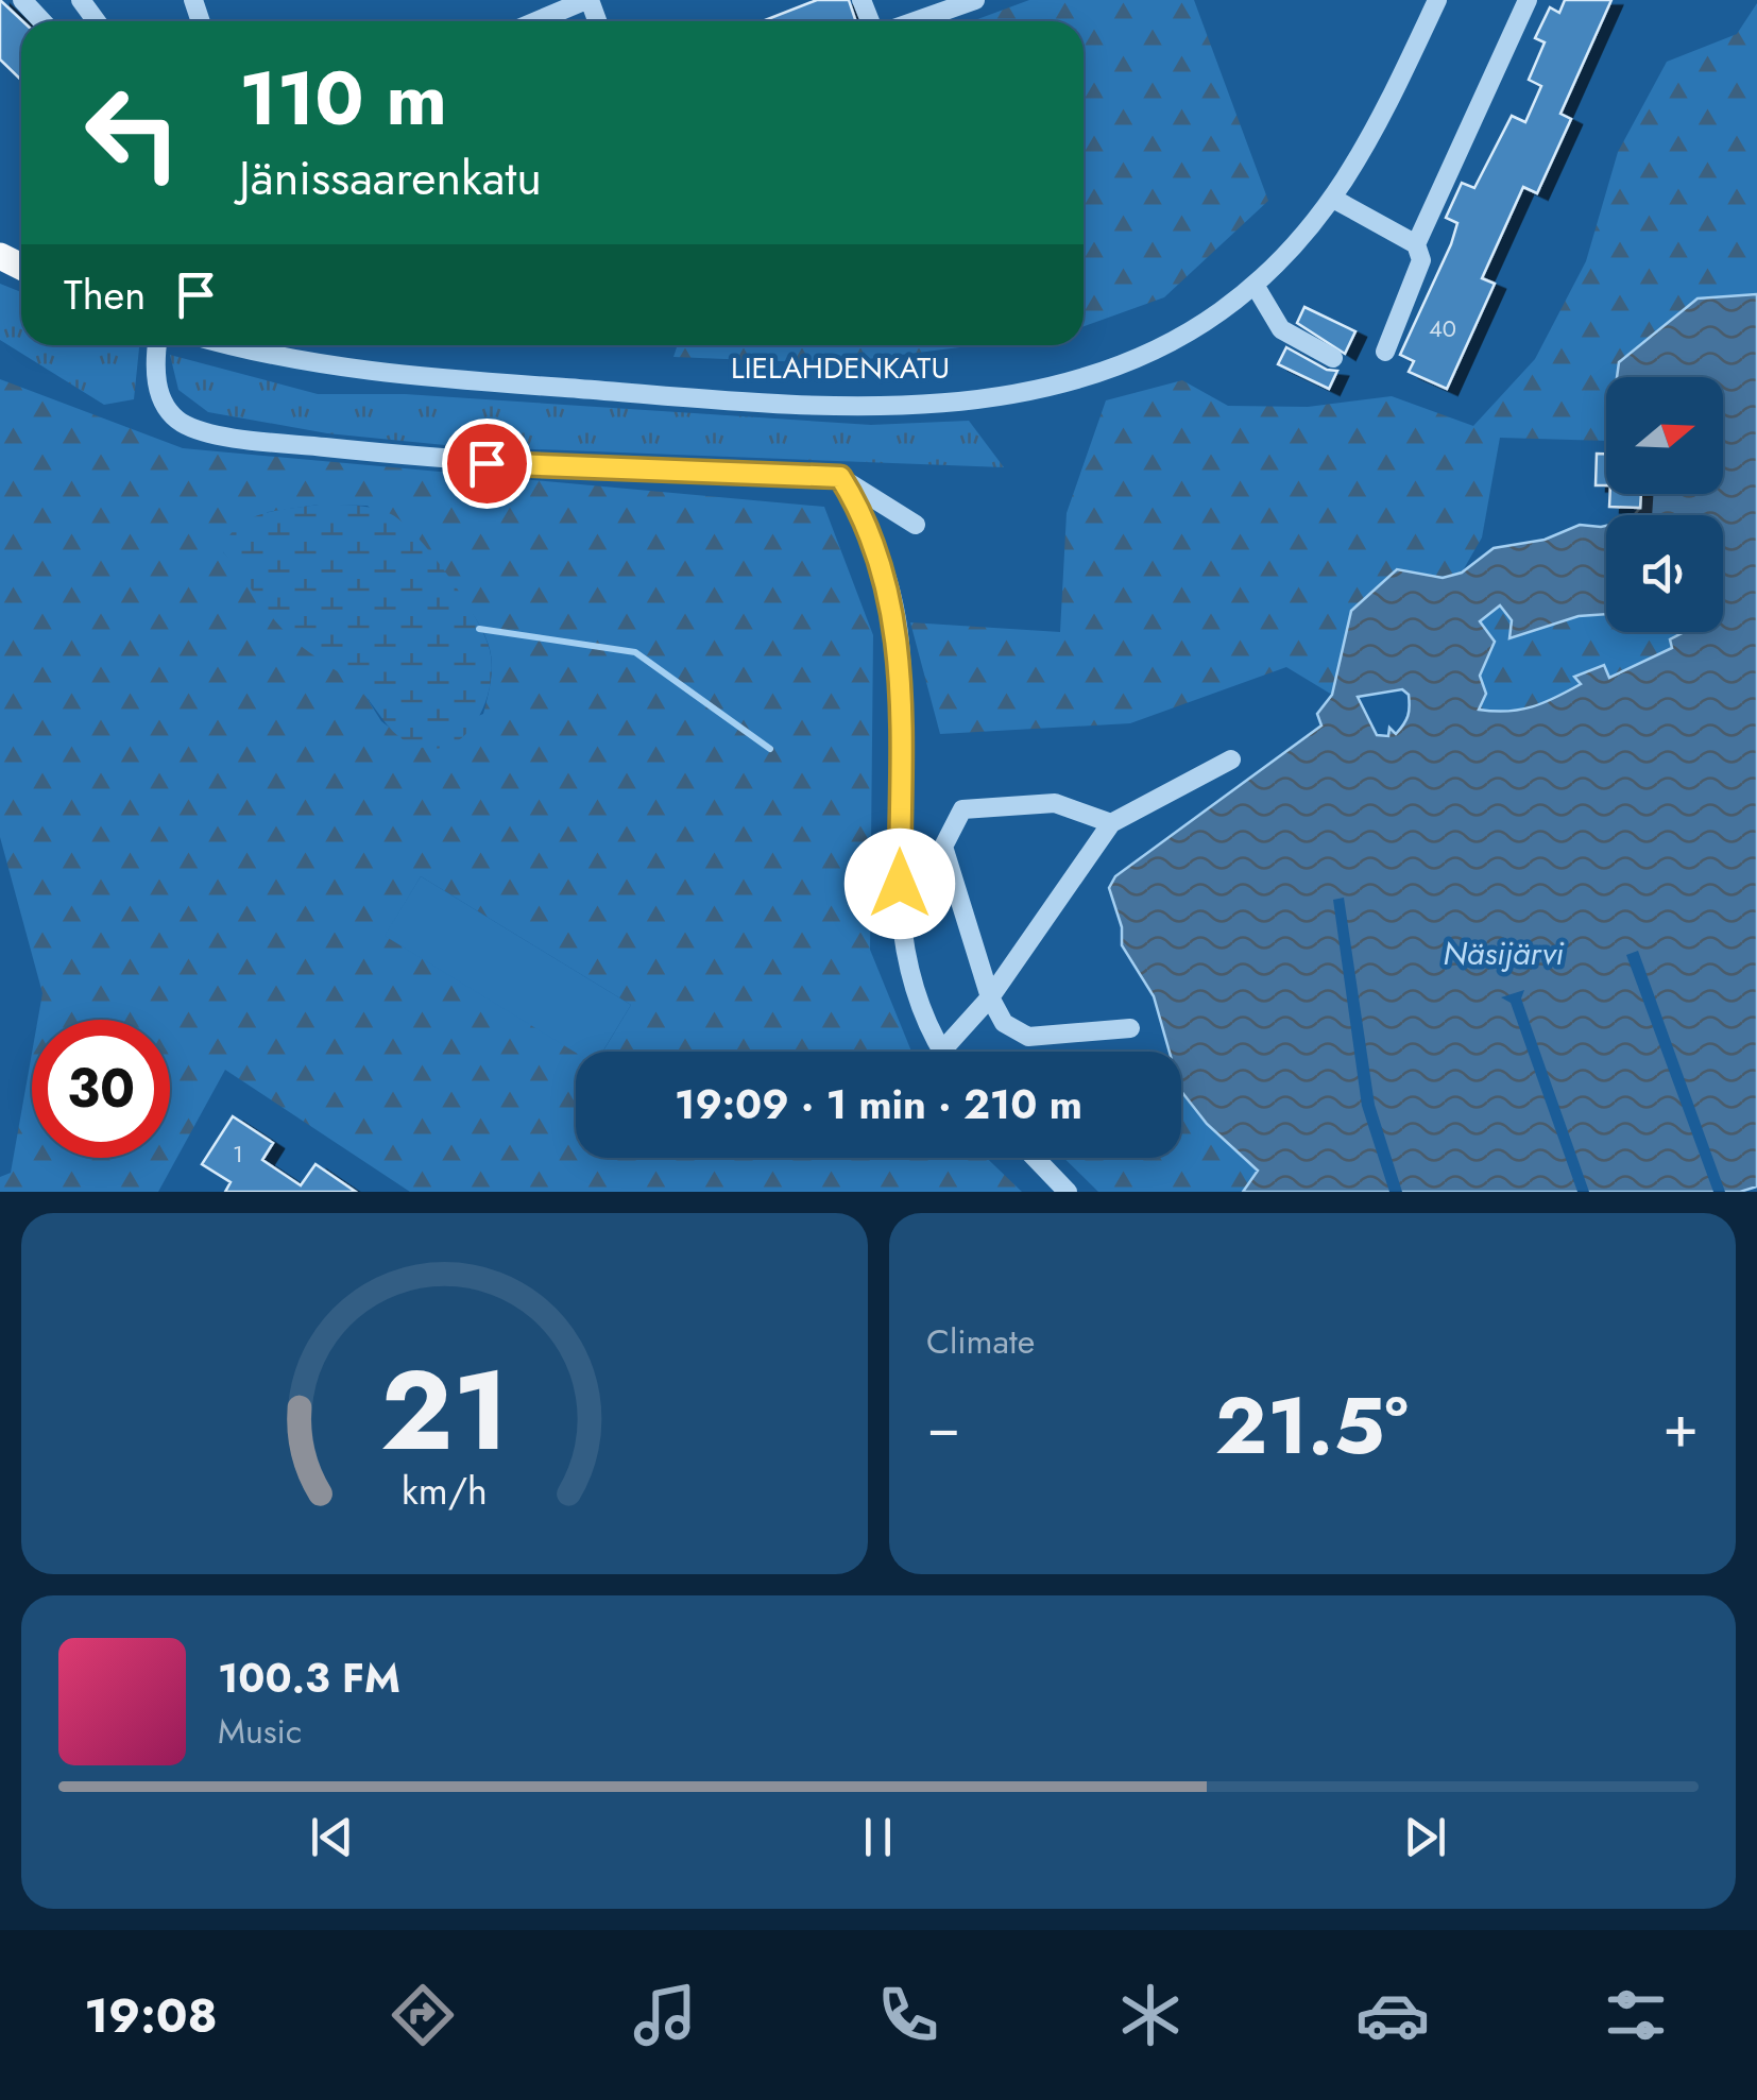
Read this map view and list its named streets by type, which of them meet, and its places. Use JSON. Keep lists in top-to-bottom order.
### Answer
{
  "streets": {
    "street": ["LIELAHDENKATU"]
  },
  "water": ["Näsijärvi"],
  "house_numbers": ["40", "1"],
  "north": "right",
  "page": {
    "turn": ["110 m", "Jänissaarenkatu"],
    "then": "Then",
    "limit": "30",
    "trip": "19:09 · 1 min · 210 m",
    "tile": "Climate",
    "heat": ["−", "21.5°", "+"],
    "song": ["100.3 FM", "Music"],
    "tabs": "19:08",
    "gauge": ["21", "km/h"]
  }
}
